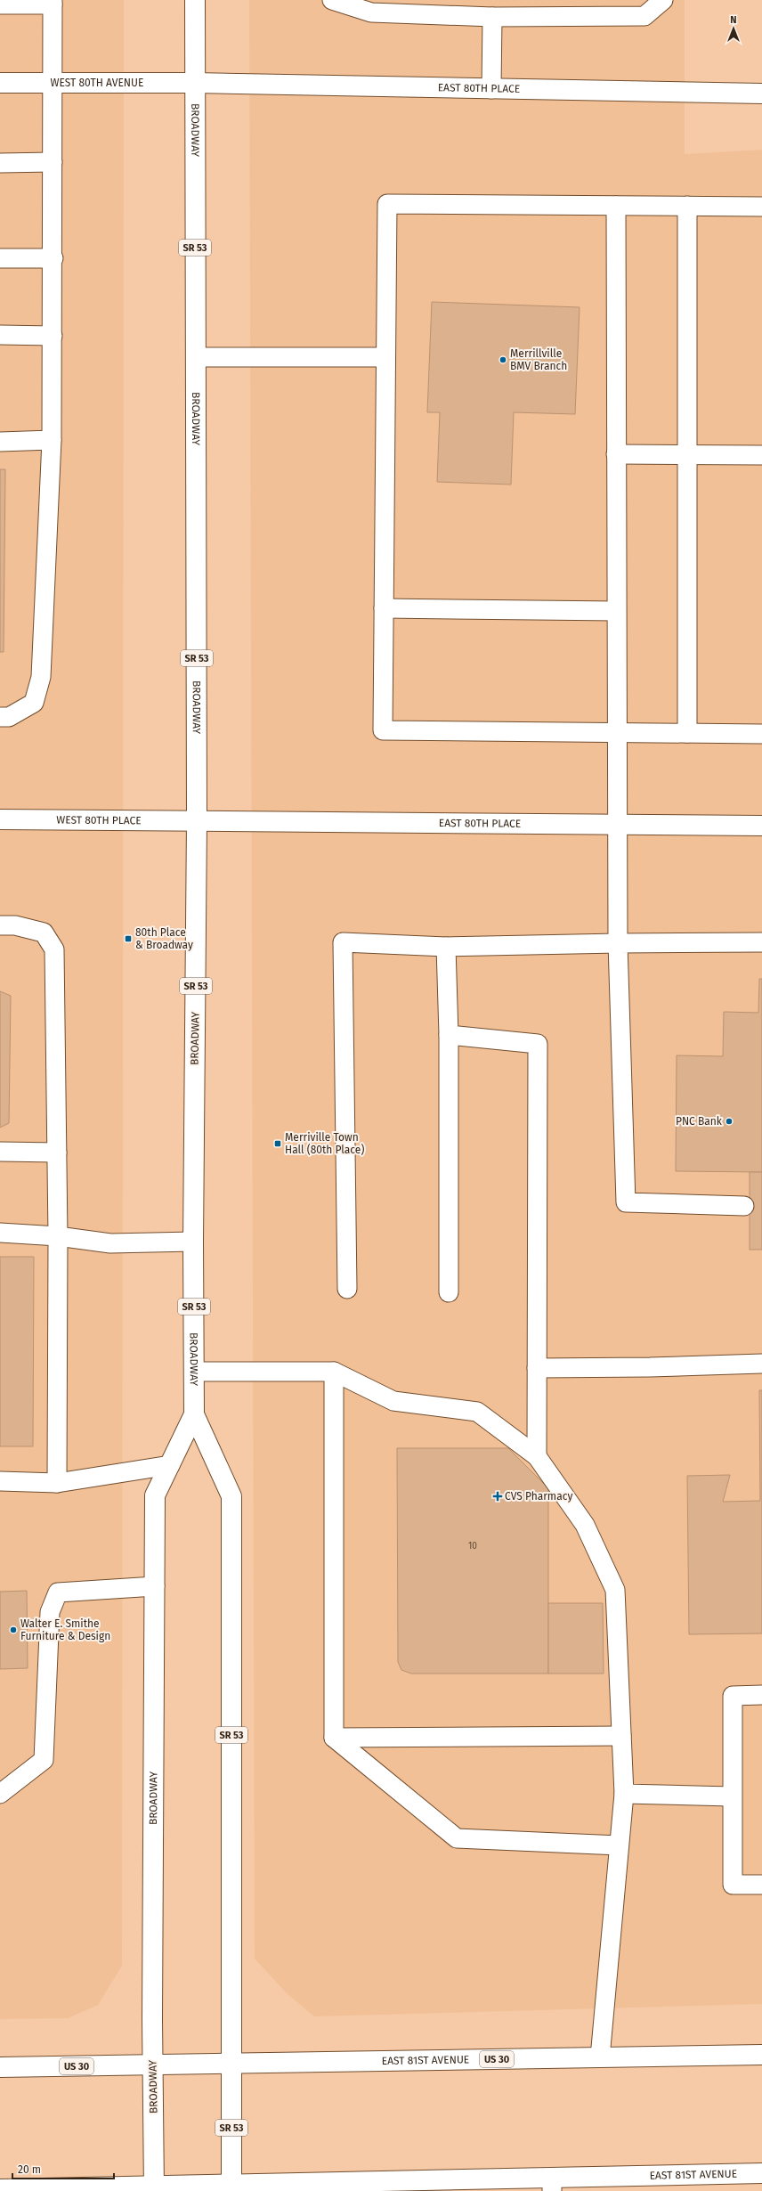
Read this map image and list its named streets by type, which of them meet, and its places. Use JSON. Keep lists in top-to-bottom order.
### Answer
{
  "streets": {
    "main road": [
      "WEST 80TH AVENUE",
      "EAST 80TH PLACE",
      "BROADWAY",
      "SR 53",
      "WEST 80TH PLACE",
      "US 30",
      "EAST 81ST AVENUE"
    ]
  },
  "crossings": [
    ["WEST 80TH AVENUE", "EAST 80TH PLACE"],
    ["WEST 80TH AVENUE", "BROADWAY"],
    ["EAST 80TH PLACE", "BROADWAY"],
    ["EAST 80TH PLACE", "WEST 80TH PLACE"],
    ["BROADWAY", "WEST 80TH PLACE"],
    ["BROADWAY", "US 30"],
    ["BROADWAY", "EAST 81ST AVENUE"],
    ["US 30", "EAST 81ST AVENUE"]
  ],
  "places": {
    "other": ["Merrillville BMV Branch", "PNC Bank", "Walter E. Smithe Furniture & Design"],
    "transit": ["80th Place & Broadway", "Merriville Town Hall (80th Place)"],
    "health": ["CVS Pharmacy"]
  },
  "house_numbers": ["10"],
  "scale_bar": "20 m",
  "north": "top"
}
